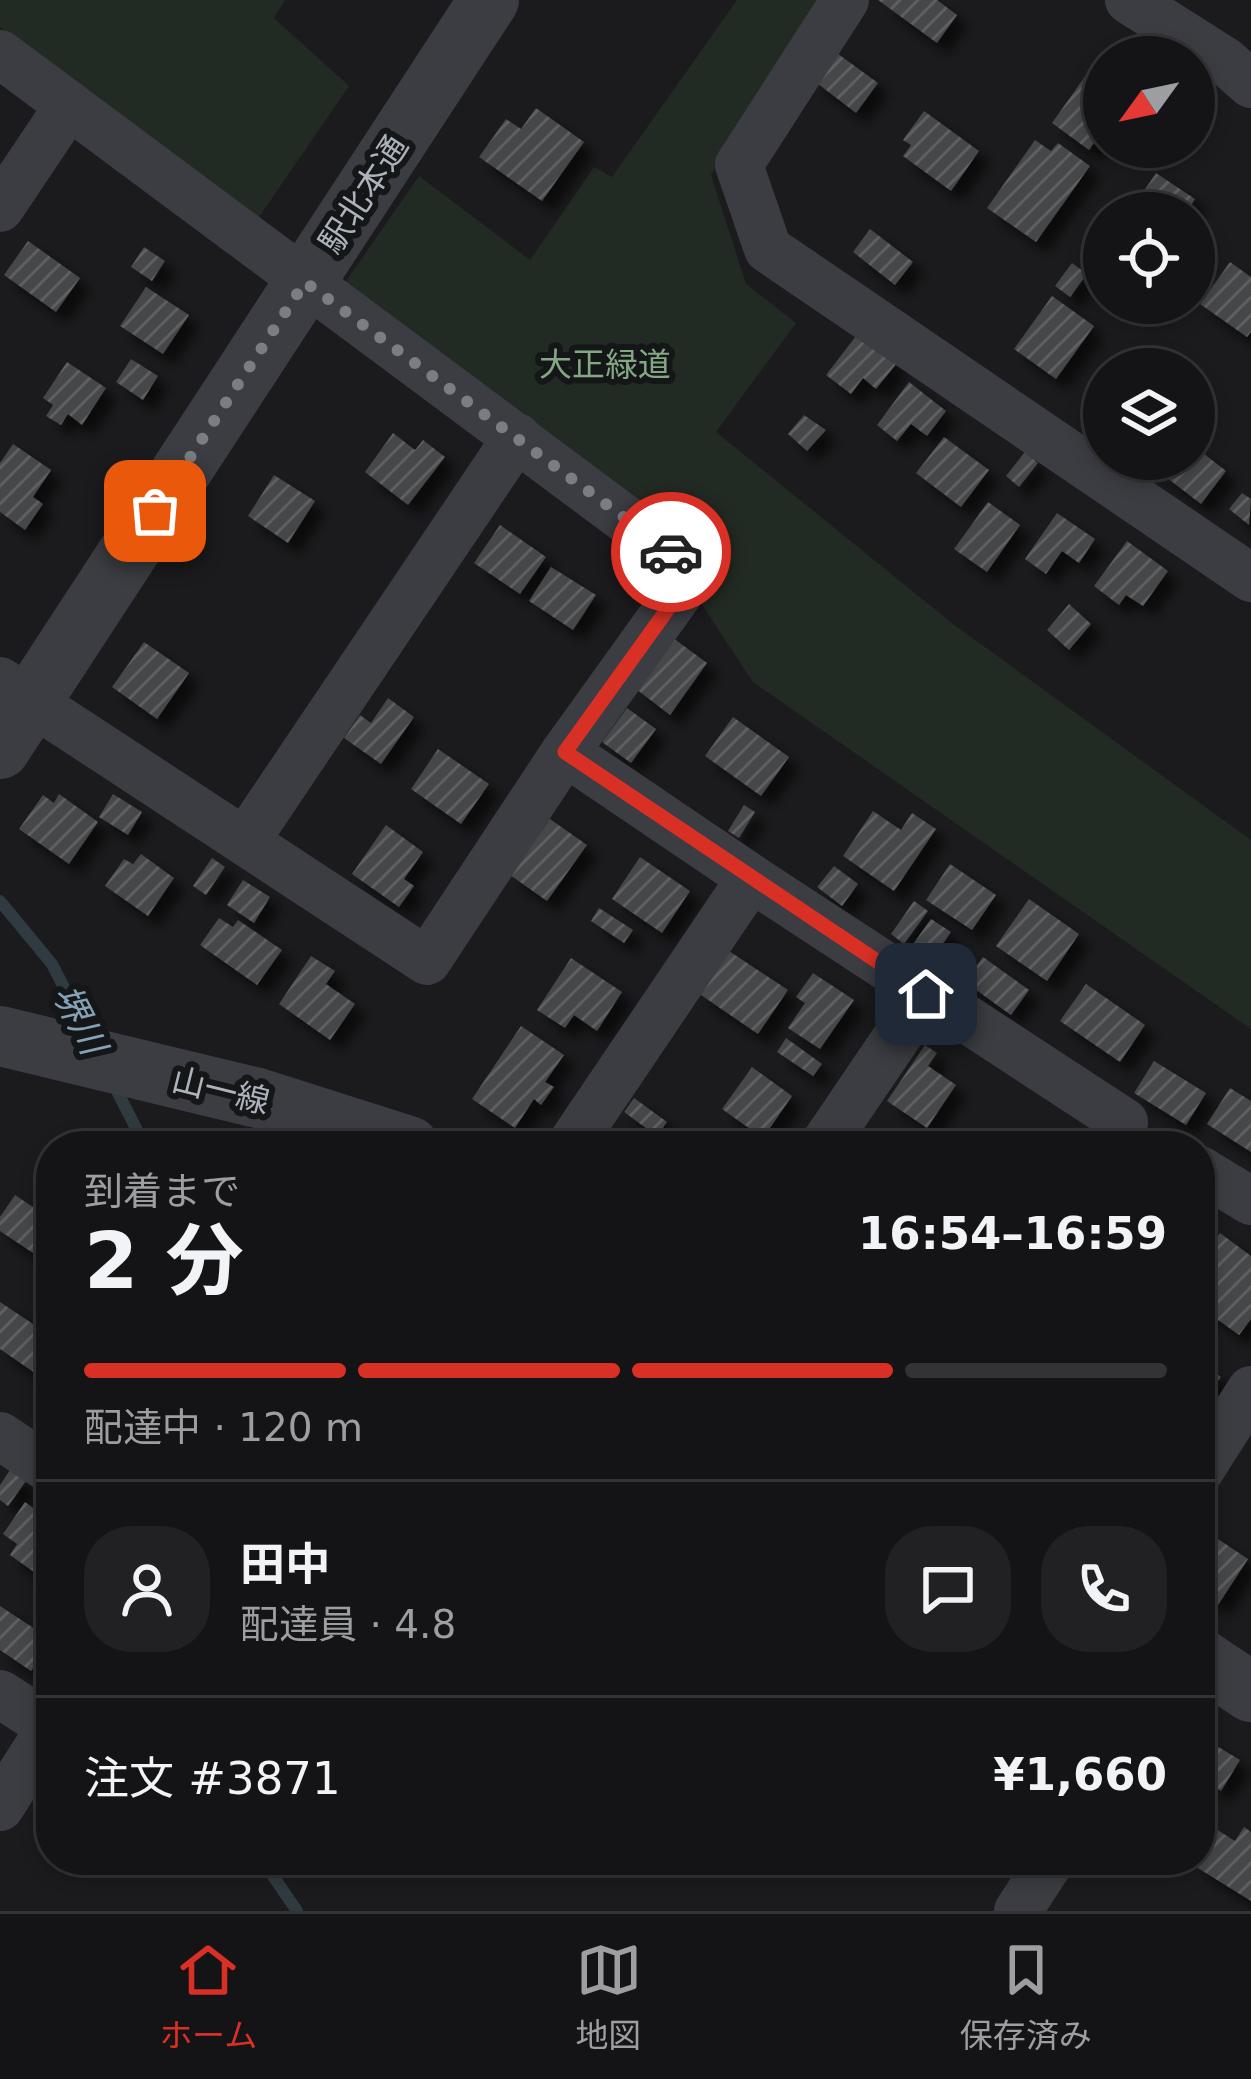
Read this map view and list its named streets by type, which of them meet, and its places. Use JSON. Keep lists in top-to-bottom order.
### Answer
{
  "streets": {
    "street": ["駅北本通", "山一線"]
  },
  "water": ["堺川"],
  "parks": ["大正緑道"],
  "north": "bottom left",
  "page": {
    "heading": ["2 分", "到着まで", "16:54–16:59"],
    "panel": [
      "田中",
      "配達員 · 4.8",
      "注文 #3871",
      "¥1,660"
    ],
    "bar": "配達中 · 120 m",
    "tabs": ["ホーム", "地図", "保存済み"]
  }
}
